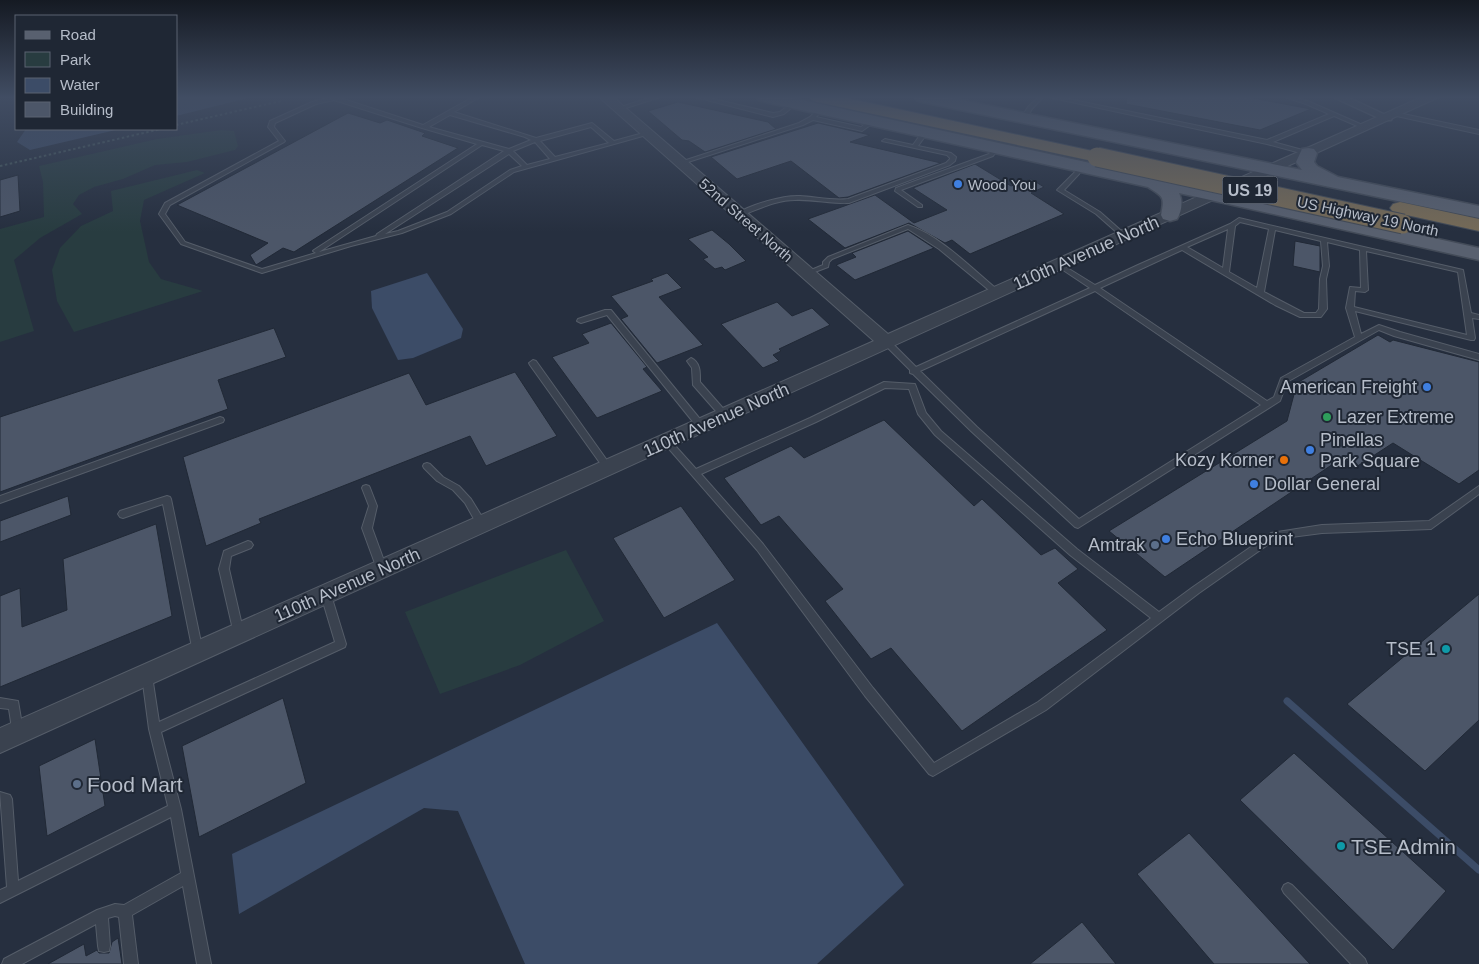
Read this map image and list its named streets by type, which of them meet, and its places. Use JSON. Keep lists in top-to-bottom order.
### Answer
{
  "streets": {
    "highway": ["US 19", "US Highway 19 North"],
    "street": ["52nd Street North", "110th Avenue North"]
  },
  "crossings": [
    ["52nd Street North", "110th Avenue North"]
  ],
  "places": [
    "Wood You",
    "American Freight",
    "Lazer Extreme",
    "Pinellas Park Square",
    "Kozy Korner",
    "Dollar General",
    "Echo Blueprint",
    "Amtrak",
    "TSE 1",
    "Food Mart",
    "TSE Admin"
  ],
  "legend": [
    "Road",
    "Park",
    "Water",
    "Building"
  ]
}
